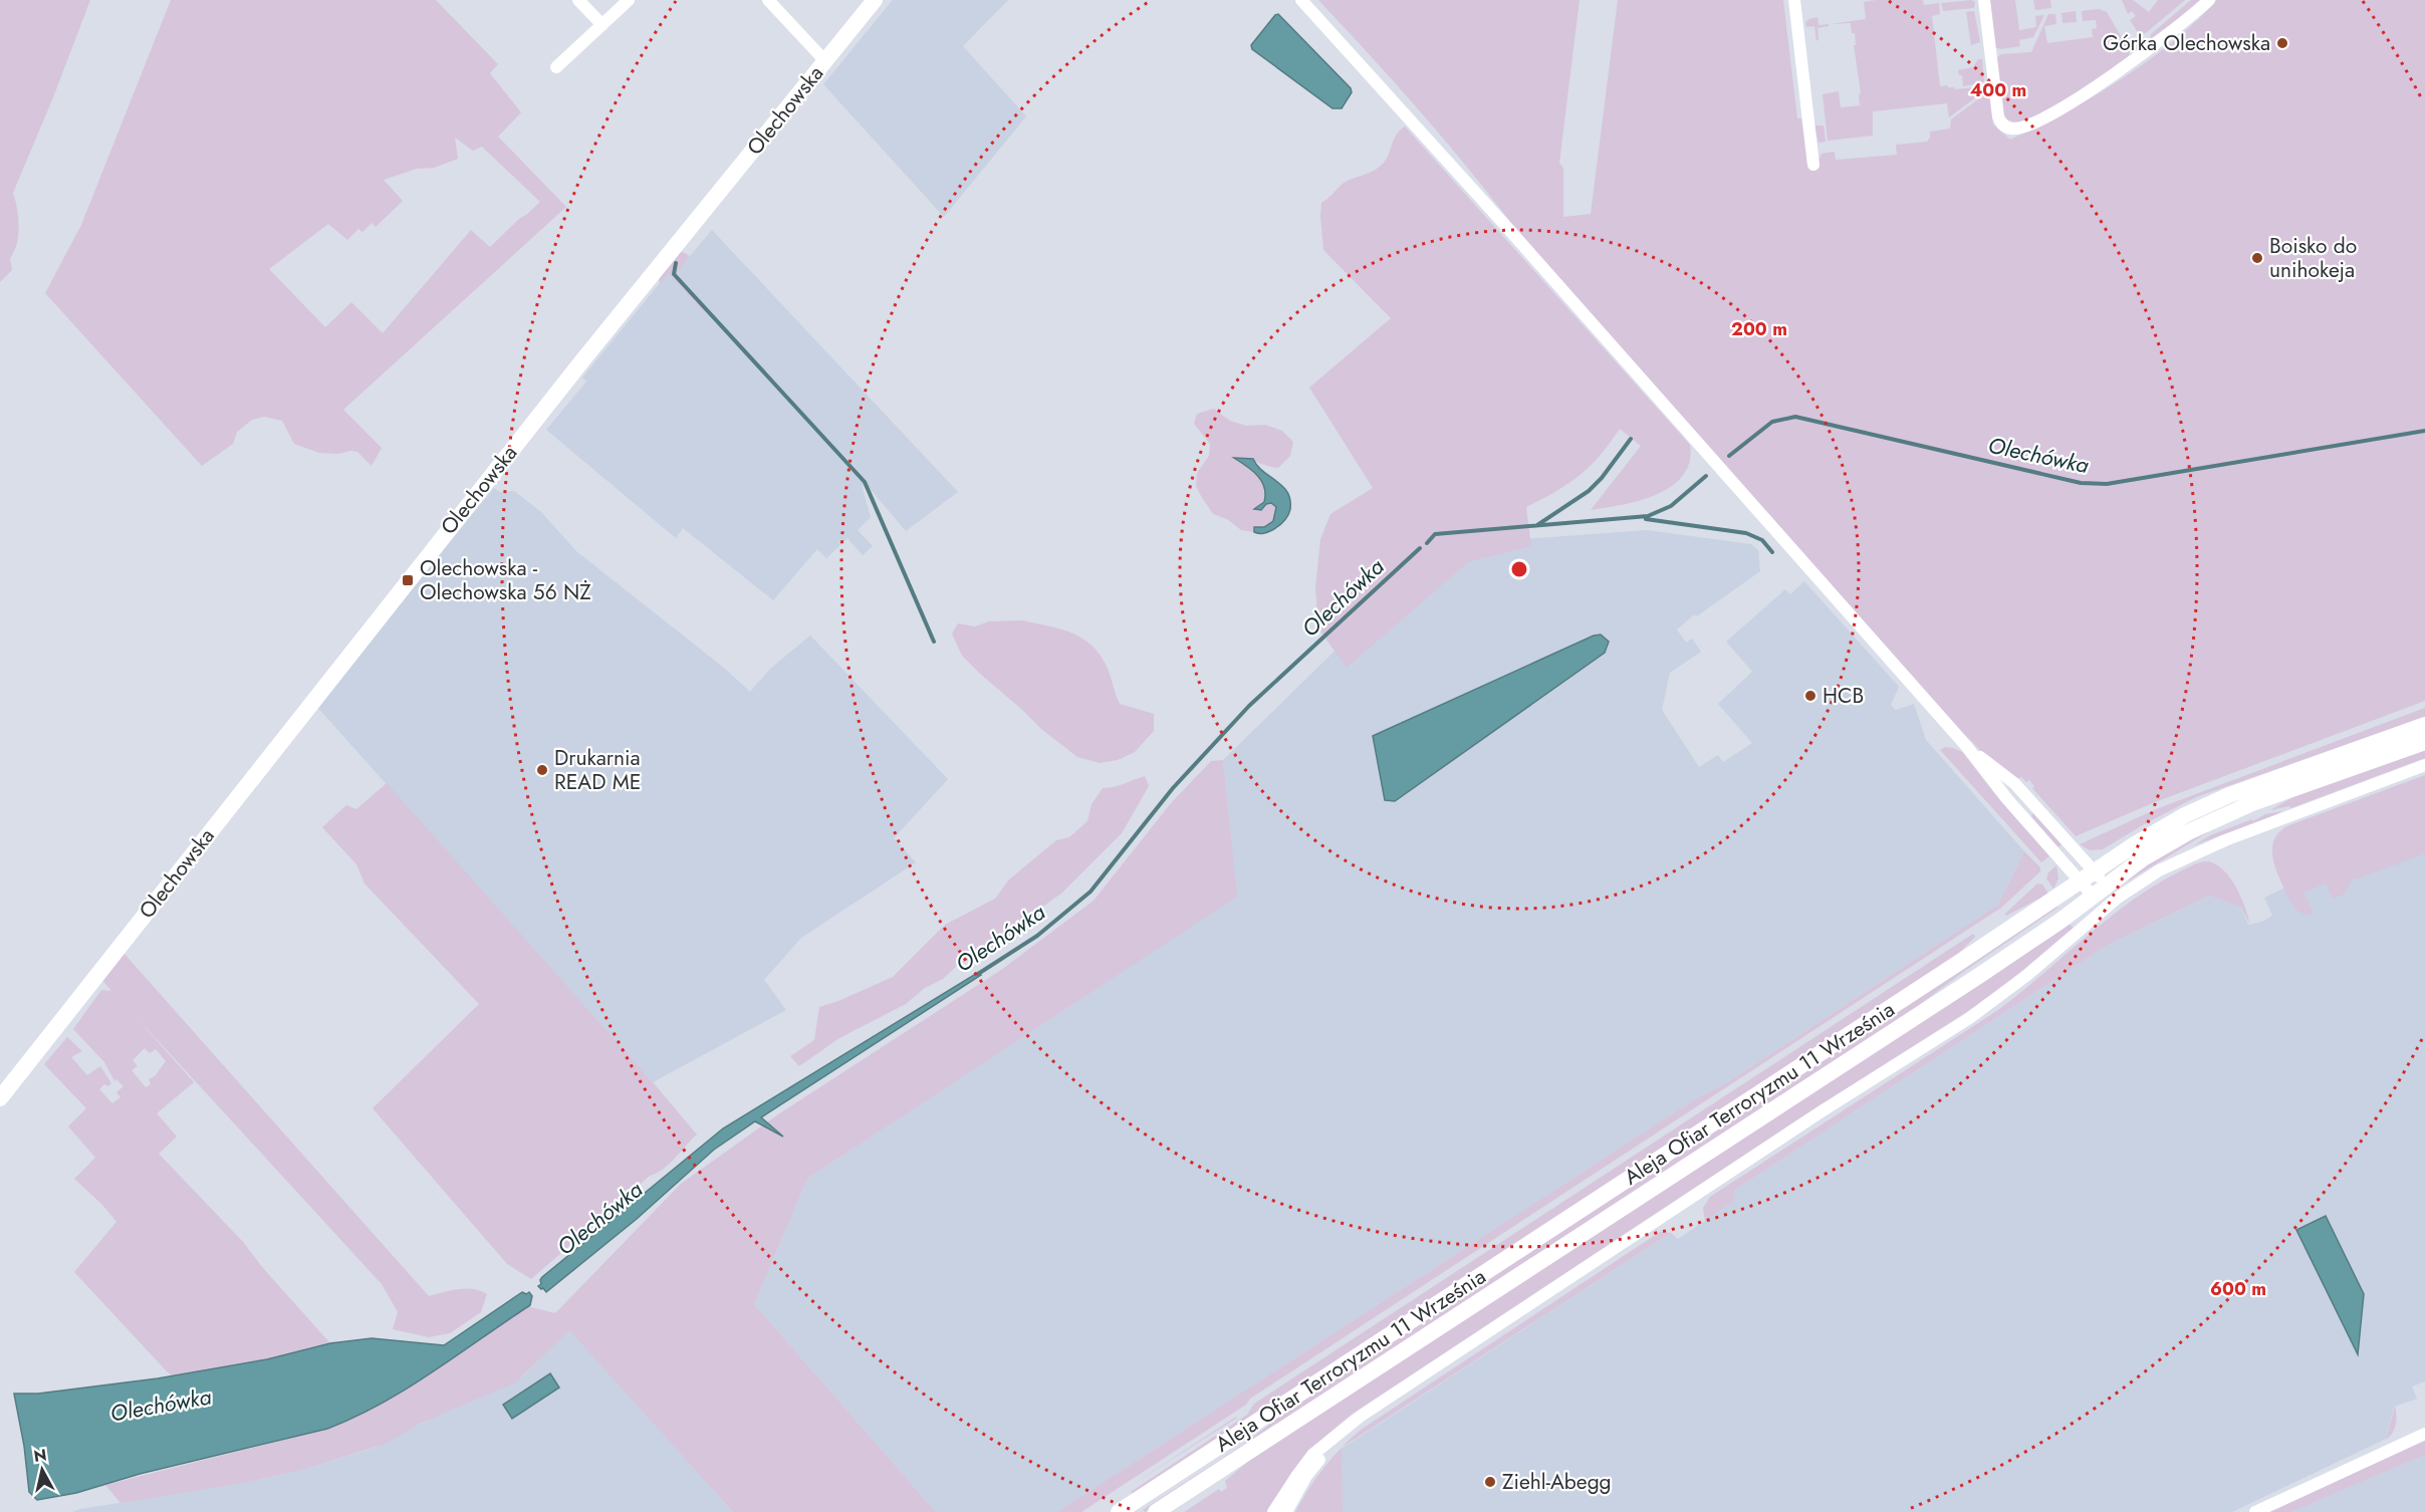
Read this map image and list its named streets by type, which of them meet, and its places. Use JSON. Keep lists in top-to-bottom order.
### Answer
{
  "streets": {
    "street": ["Olechowska", "Aleja Ofiar Terroryzmu 11 Września"]
  },
  "water": ["Olechówka"],
  "places": {
    "other": [
      "Górka Olechowska",
      "Boisko do unihokeja",
      "HCB",
      "Drukarnia READ ME",
      "Ziehl-Abegg"
    ],
    "transit": ["Olechowska - Olechowska 56 NŻ"]
  },
  "north": "top",
  "rings": ["400 m", "200 m", "600 m"]
}
